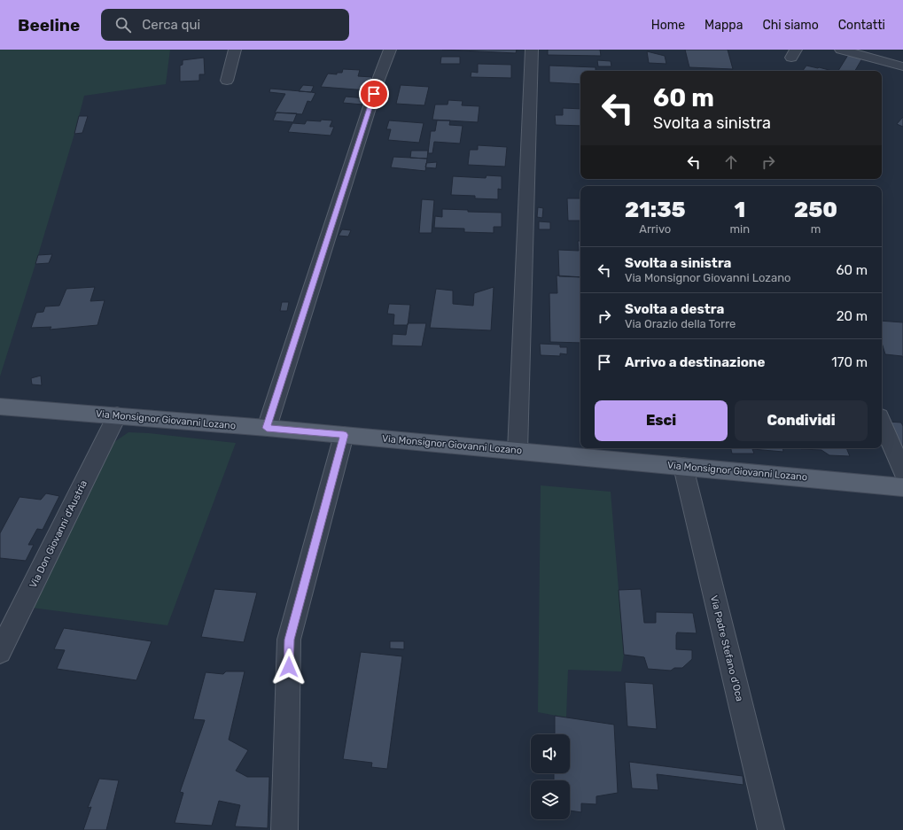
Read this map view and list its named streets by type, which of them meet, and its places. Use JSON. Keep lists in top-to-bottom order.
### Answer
{
  "streets": {
    "main road": ["Via Monsignor Giovanni Lozano"],
    "street": ["Via Don Giovanni d'Austria", "Via Padre Stefano d'Oca"]
  },
  "crossings": [
    ["Via Monsignor Giovanni Lozano", "Via Don Giovanni d'Austria"],
    ["Via Monsignor Giovanni Lozano", "Via Padre Stefano d'Oca"]
  ],
  "page": {
    "header": "Beeline",
    "search": "Cerca qui",
    "nav": [
      "Home",
      "Mappa",
      "Chi siamo",
      "Contatti"
    ],
    "turn": ["60 m", "Svolta a sinistra"],
    "eta": [
      "21:35",
      "Arrivo",
      "1",
      "min",
      "250",
      "m"
    ],
    "list": [
      {
        "name": "Svolta a sinistra",
        "note": "Via Monsignor Giovanni Lozano",
        "value": "60 m"
      },
      {
        "name": "Svolta a destra",
        "note": "Via Orazio della Torre",
        "value": "20 m"
      },
      {
        "name": "Arrivo a destinazione",
        "value": "170 m"
      }
    ],
    "buttons": ["Esci", "Condividi"]
  }
}
